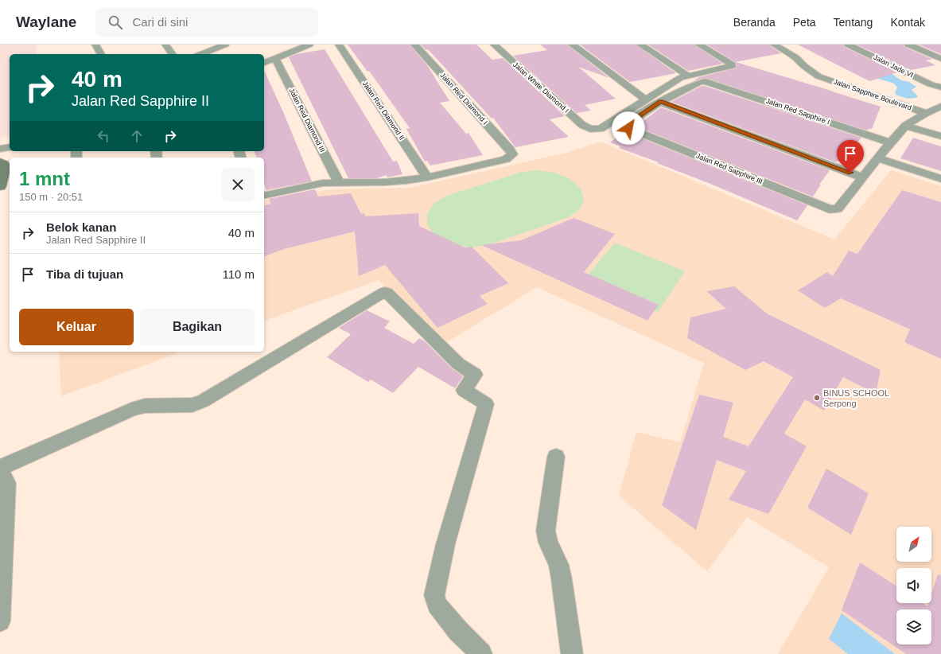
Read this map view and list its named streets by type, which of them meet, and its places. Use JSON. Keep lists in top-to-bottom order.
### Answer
{
  "streets": {
    "street": [
      "Jalan Jade VI",
      "Jalan White Diamond I",
      "Jalan Sapphire Boulevard",
      "Jalan Red Diamond I",
      "Jalan Red Diamond II",
      "Jalan Red Sapphire I",
      "Jalan Red Diamond III",
      "Jalan Red Sapphire III"
    ]
  },
  "crossings": [
    ["Jalan Red Diamond I", "Jalan Red Diamond II"],
    ["Jalan Red Sapphire I", "Jalan Red Sapphire III"]
  ],
  "places": ["BINUS SCHOOL Serpong"],
  "north": "top right",
  "page": {
    "header": "Waylane",
    "search": "Cari di sini",
    "nav": [
      "Beranda",
      "Peta",
      "Tentang",
      "Kontak"
    ],
    "turn": ["40 m", "Jalan Red Sapphire II"],
    "heading": ["1 mnt", "150 m · 20:51"],
    "list": [
      {
        "name": "Belok kanan",
        "note": "Jalan Red Sapphire II",
        "value": "40 m"
      },
      {
        "name": "Tiba di tujuan",
        "value": "110 m"
      }
    ],
    "buttons": ["Keluar", "Bagikan"]
  }
}
